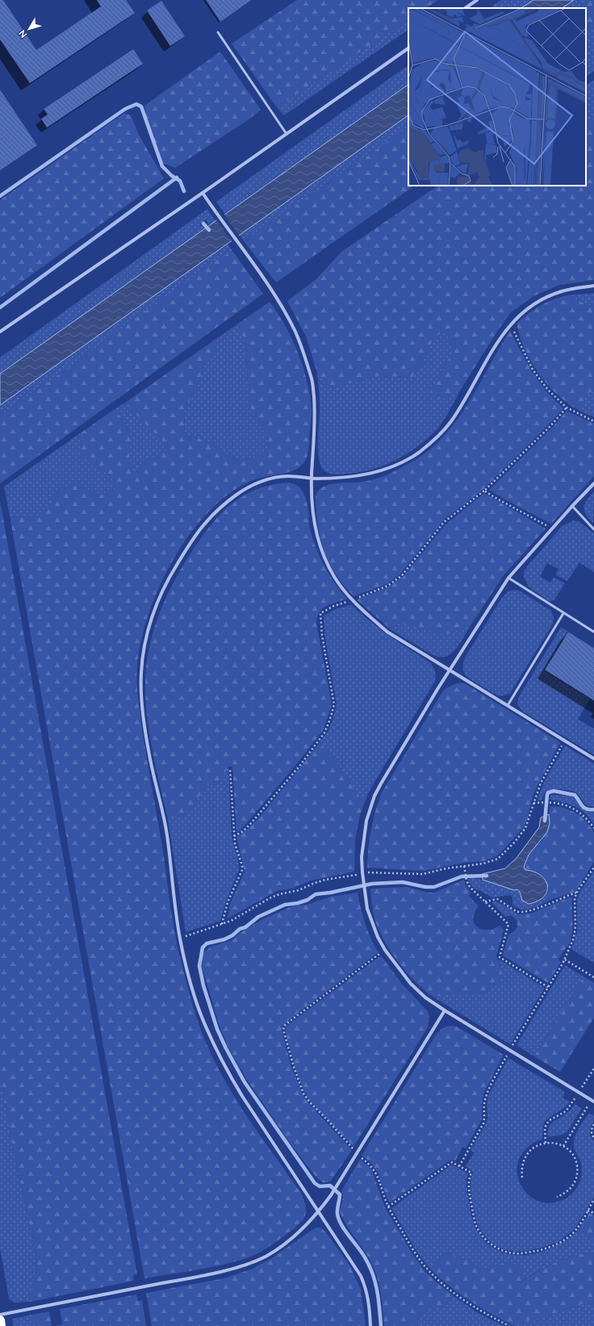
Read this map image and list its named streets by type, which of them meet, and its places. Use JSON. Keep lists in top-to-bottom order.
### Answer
{
  "north": "bottom left"
}
